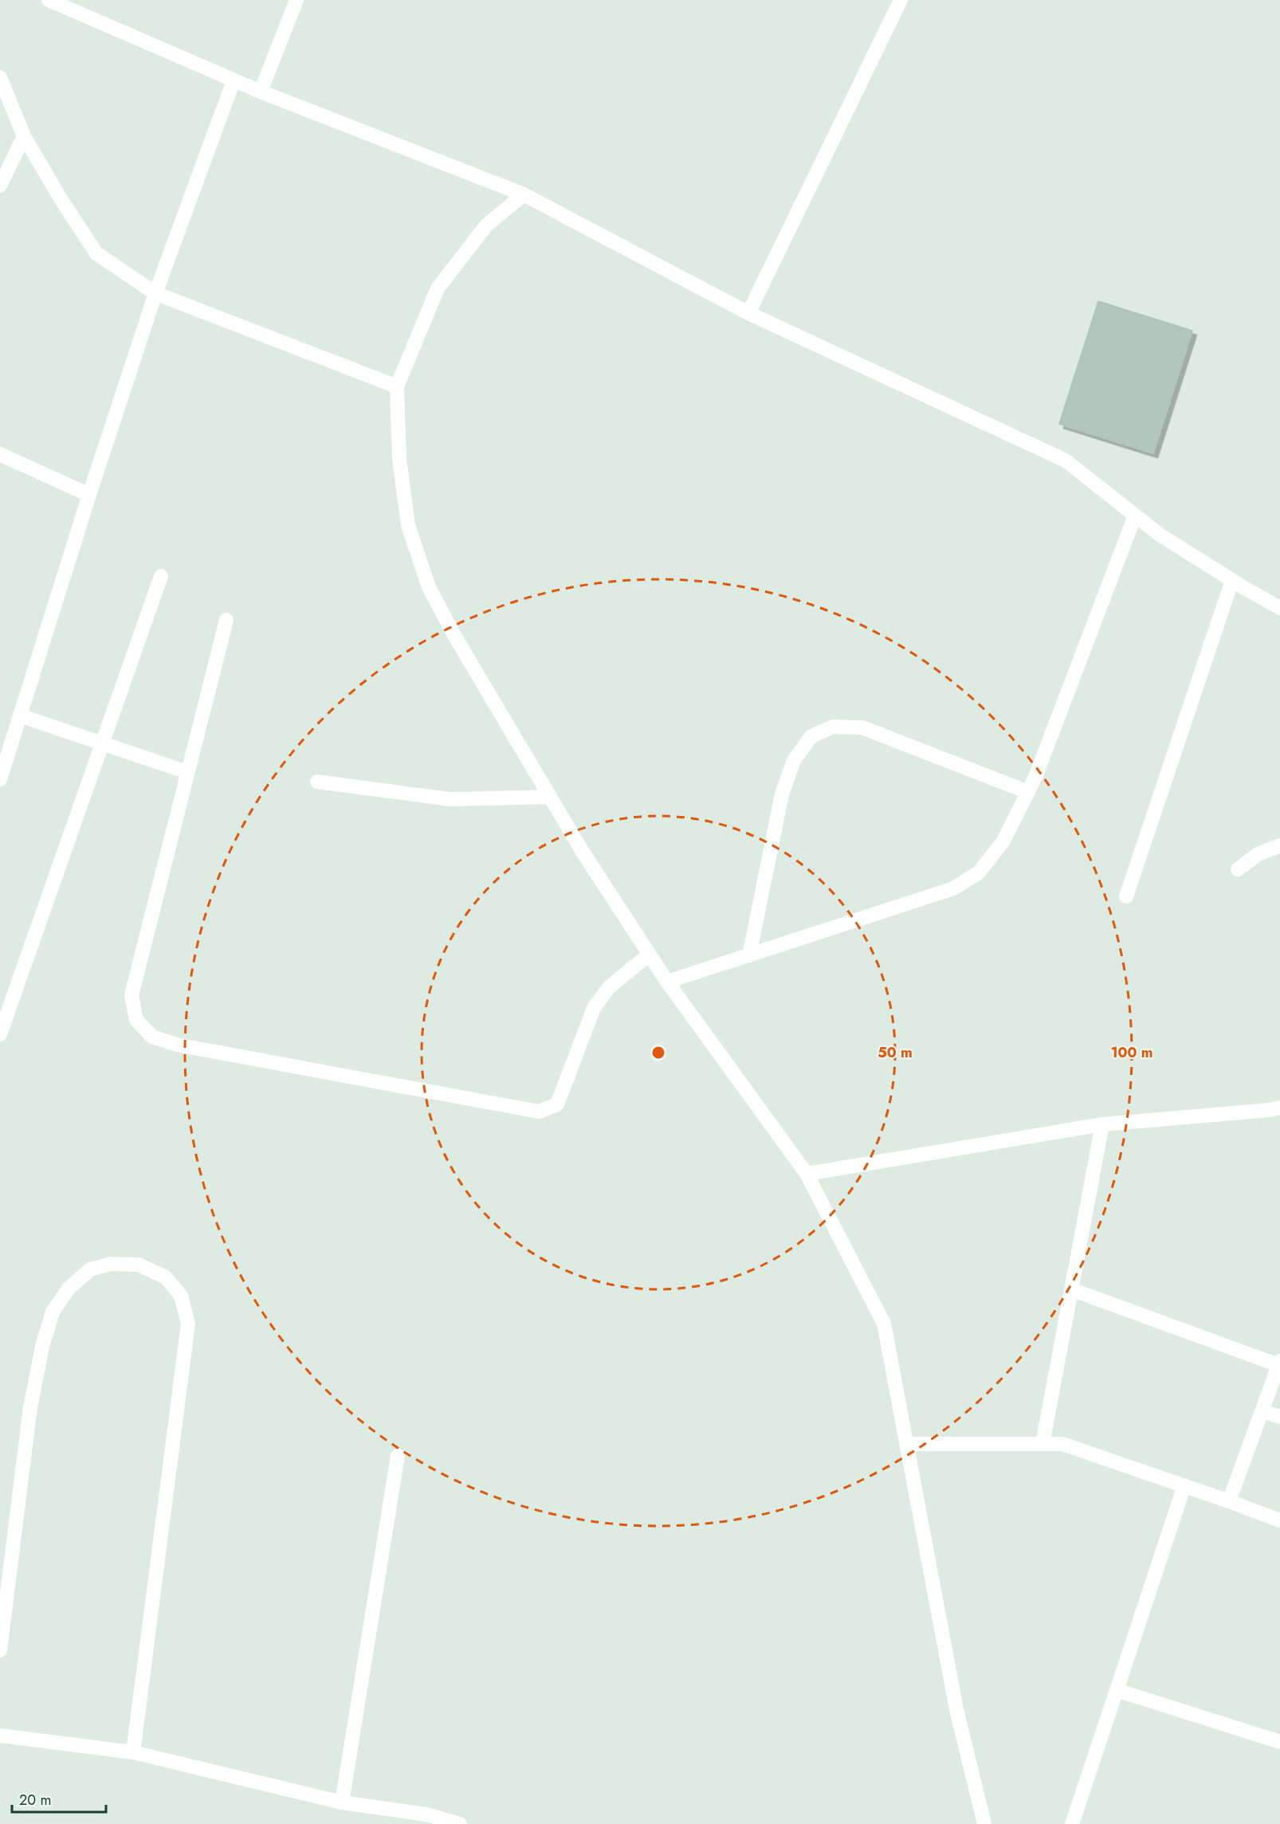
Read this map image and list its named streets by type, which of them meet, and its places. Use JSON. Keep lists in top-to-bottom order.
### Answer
{
  "scale_bar": "20 m",
  "rings": ["50 m", "100 m"]
}
